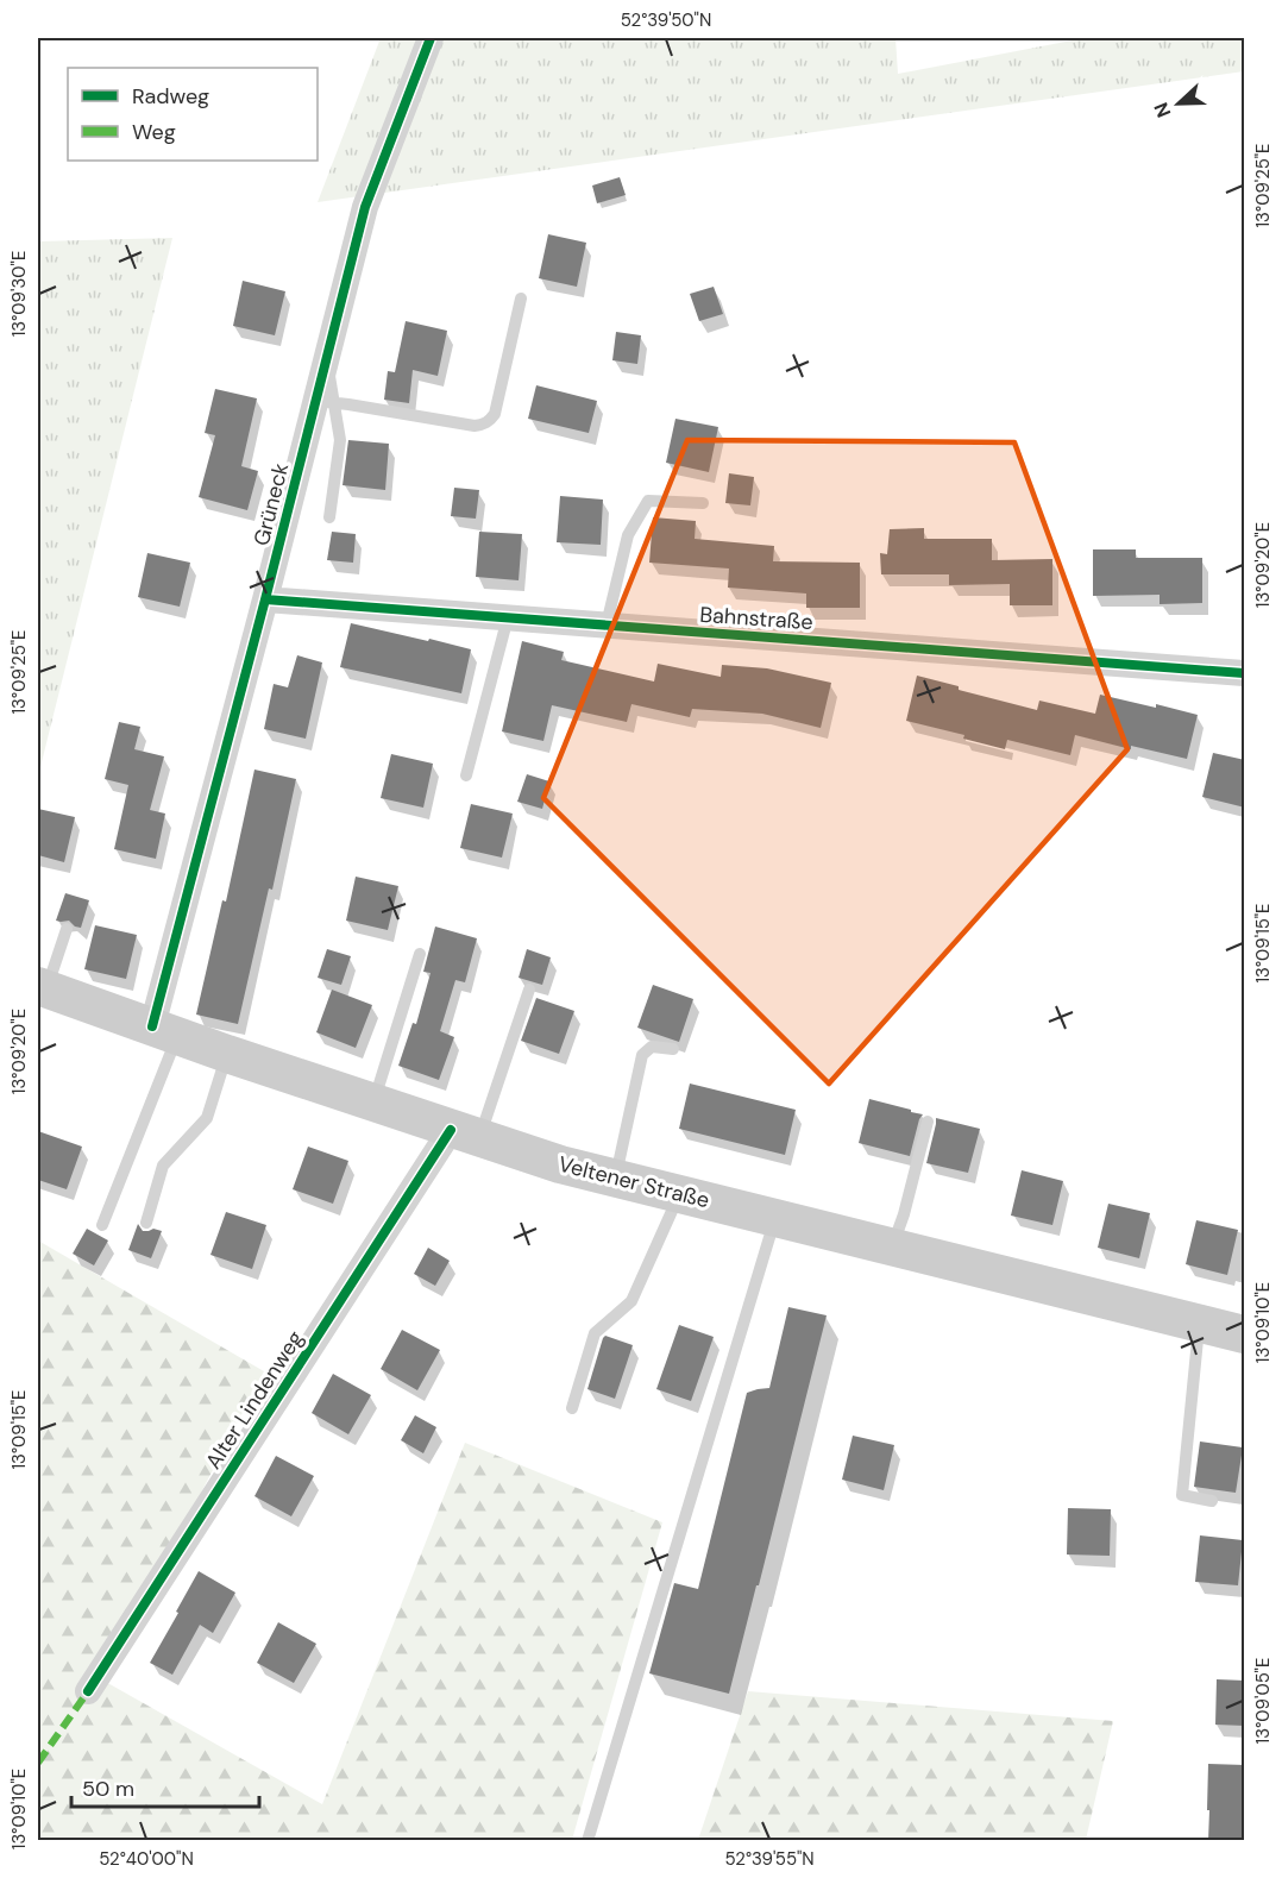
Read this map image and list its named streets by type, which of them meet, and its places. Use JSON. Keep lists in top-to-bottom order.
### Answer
{
  "streets": {
    "main road": ["Veltener Straße"],
    "street": ["Grüneck", "Bahnstraße", "Alter Lindenweg"]
  },
  "crossings": [
    ["Grüneck", "Bahnstraße"],
    ["Grüneck", "Veltener Straße"],
    ["Veltener Straße", "Alter Lindenweg"]
  ],
  "legend": ["Radweg", "Weg"],
  "scale_bar": "50 m",
  "north": "left",
  "coordinates": [
    "52°39'50\"N",
    "13°09'25\"E",
    "13°09'30\"E",
    "13°09'20\"E",
    "13°09'15\"E",
    "13°09'10\"E",
    "13°09'05\"E",
    "52°40'00\"N",
    "52°39'55\"N"
  ]
}
